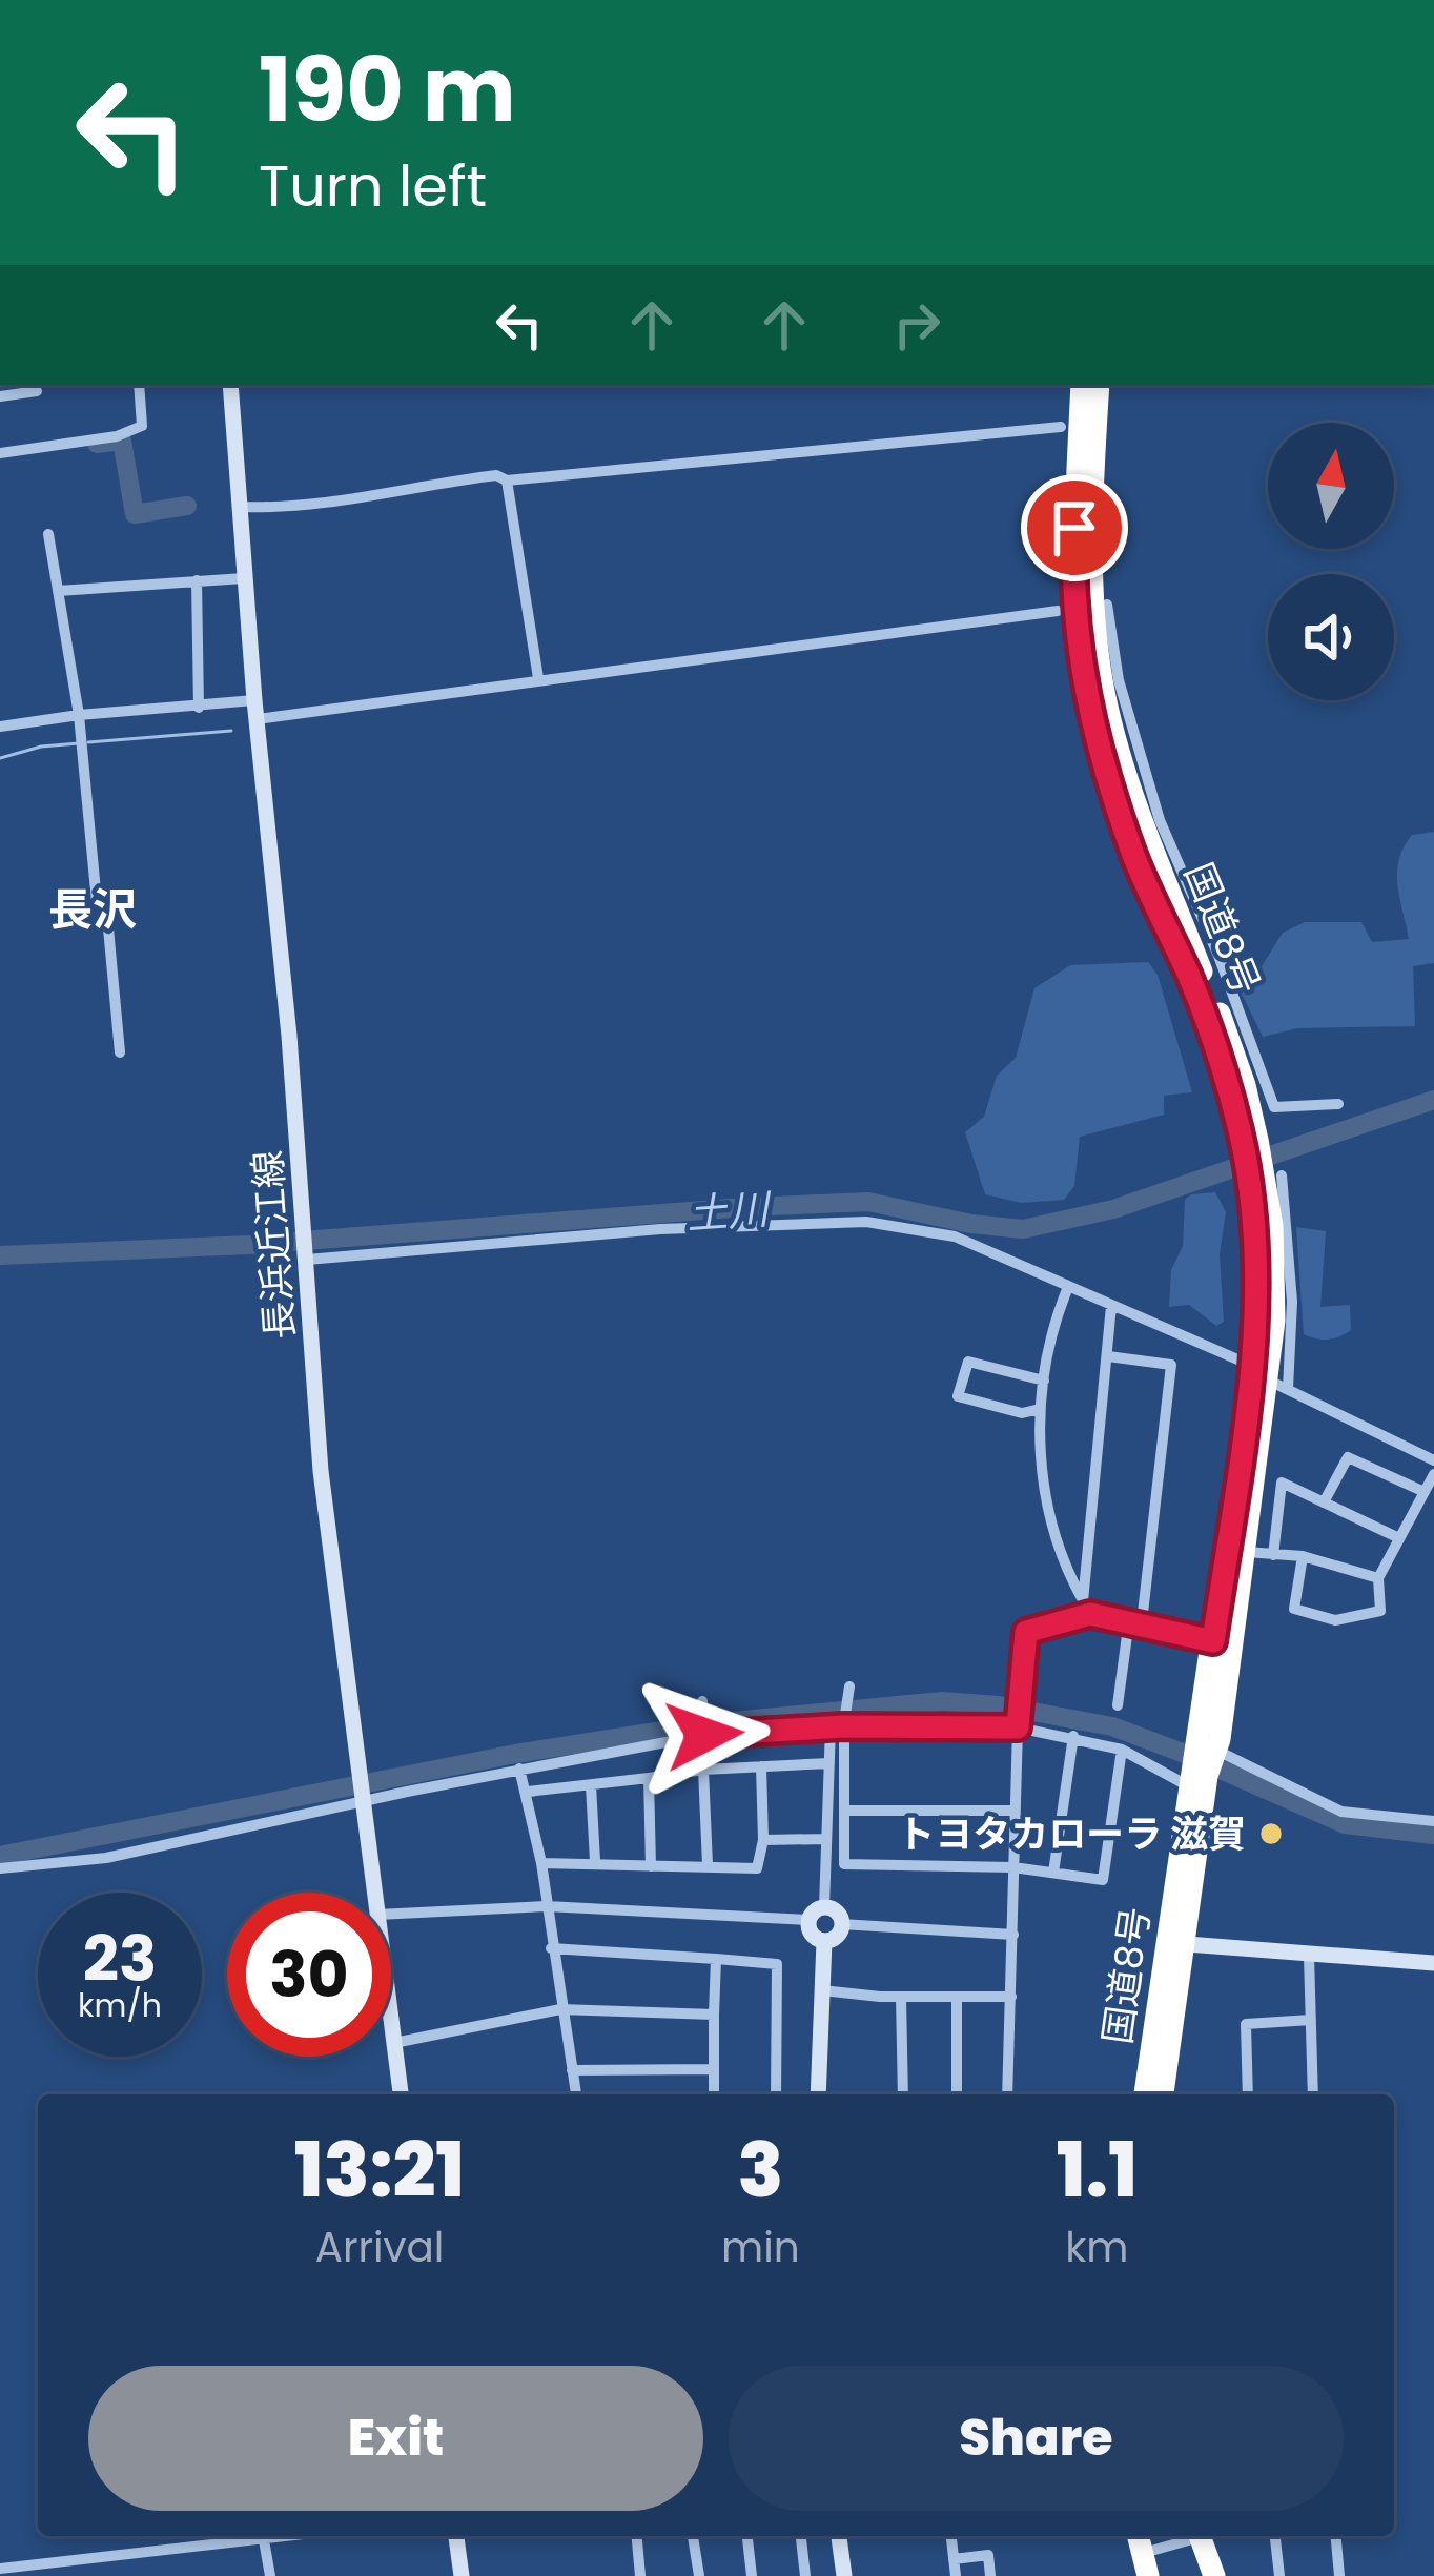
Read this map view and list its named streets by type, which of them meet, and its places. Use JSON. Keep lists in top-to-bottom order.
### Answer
{
  "streets": {
    "highway": ["国道8号"],
    "main road": ["長浜近江線"]
  },
  "districts": ["長沢"],
  "water": ["土川"],
  "places": ["トヨタカローラ 滋賀"],
  "north": "top",
  "page": {
    "turn": ["190 m", "Turn left"],
    "speed": "23 km/h",
    "limit": "30",
    "eta": [
      "13:21",
      "Arrival",
      "3",
      "min",
      "1.1",
      "km"
    ],
    "buttons": ["Exit", "Share"]
  }
}
